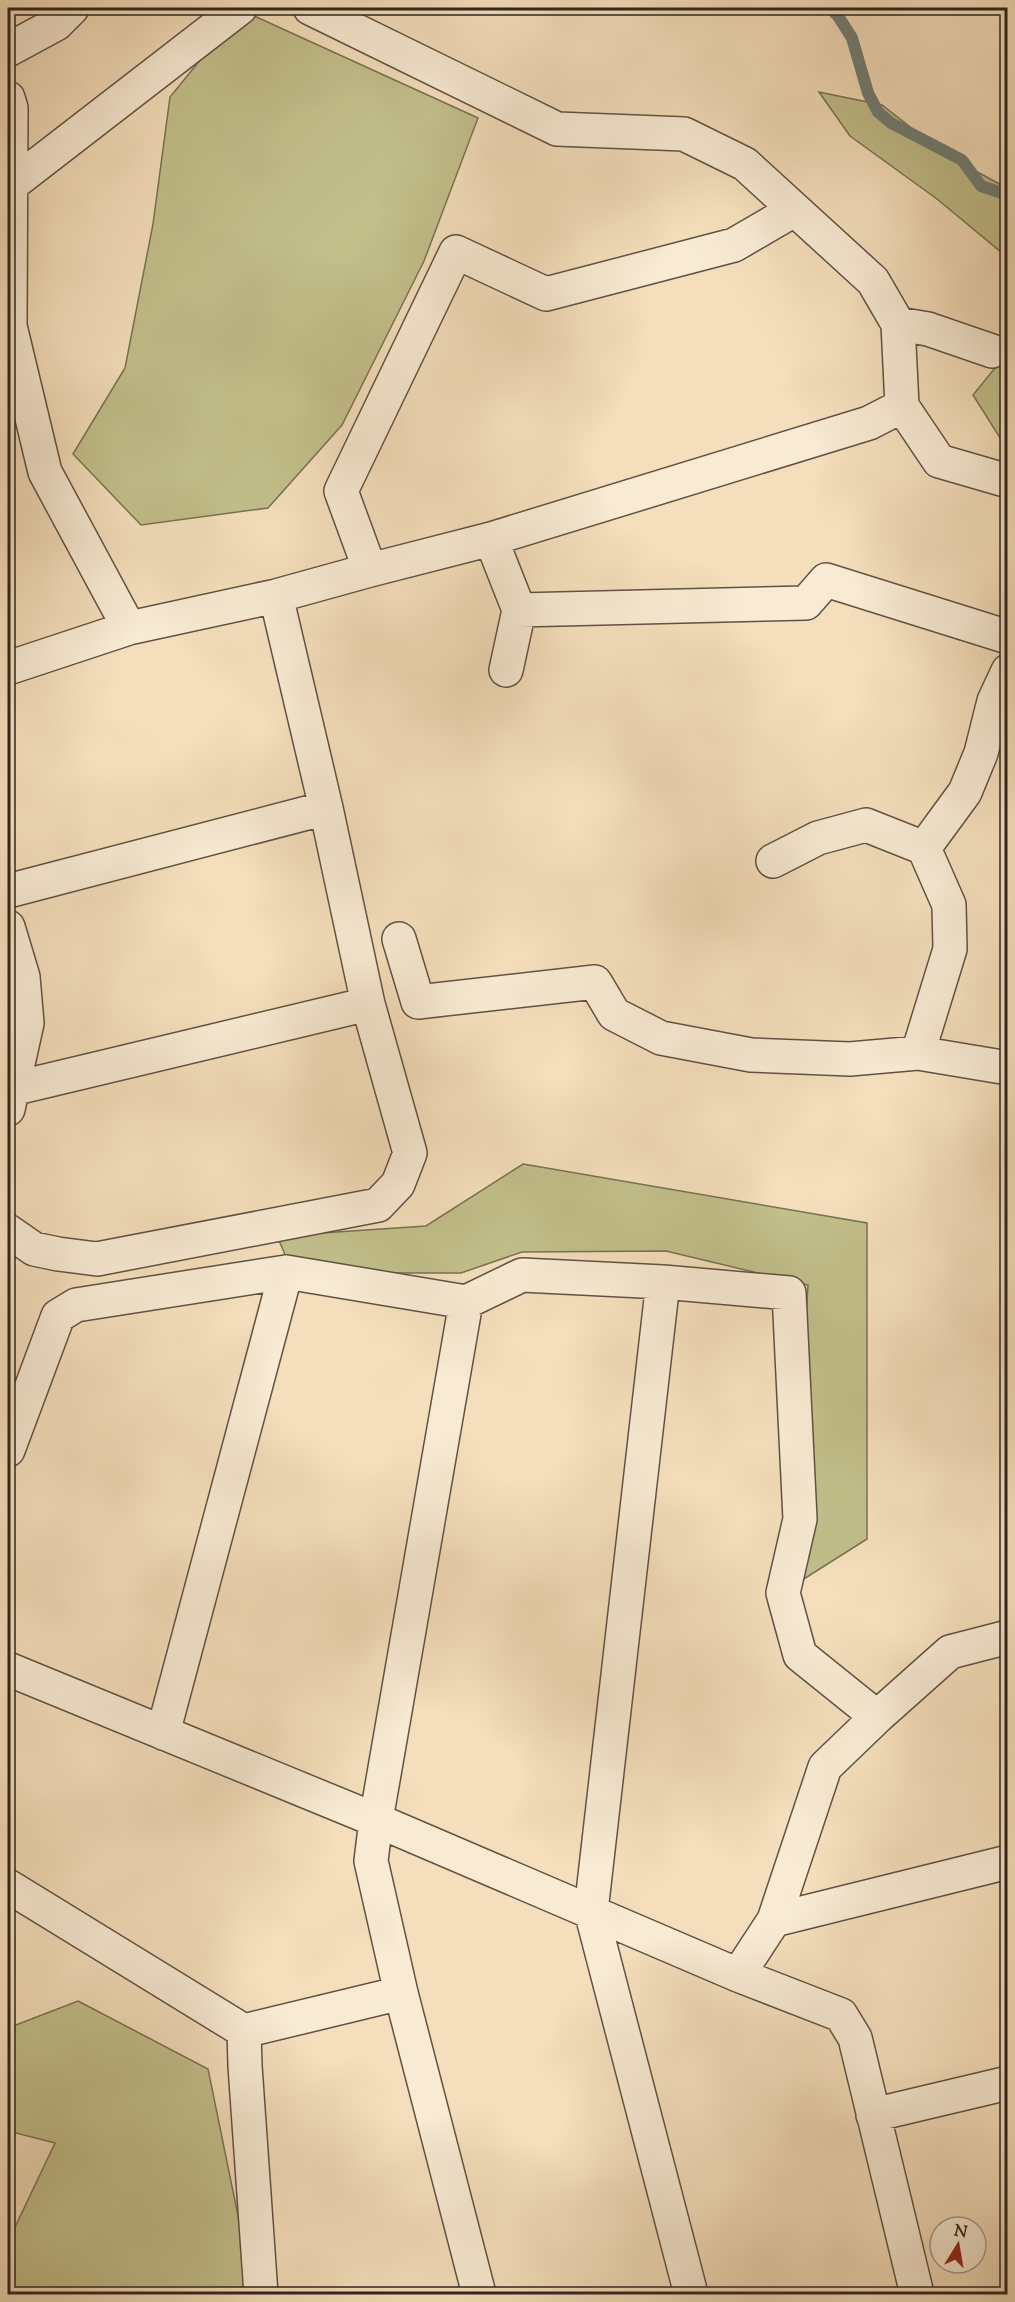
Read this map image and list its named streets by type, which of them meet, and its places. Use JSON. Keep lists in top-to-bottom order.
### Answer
{
  "north": "top"
}
